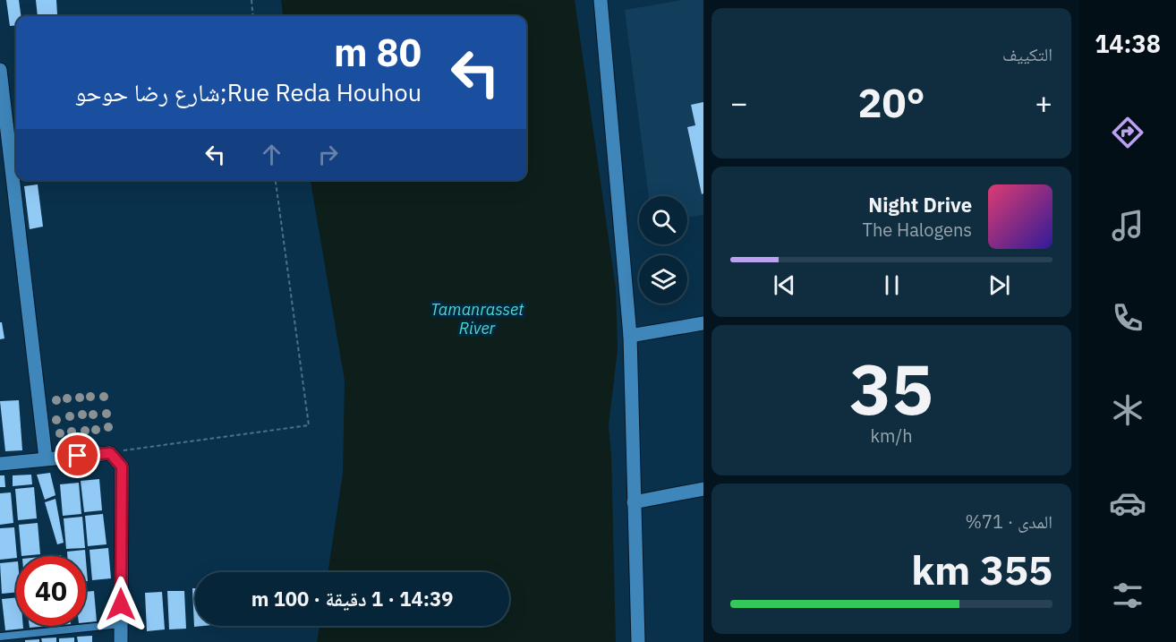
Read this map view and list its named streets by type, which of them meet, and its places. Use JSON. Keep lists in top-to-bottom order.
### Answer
{
  "water": ["Tamanrasset River"],
  "page": {
    "tabs": "14:38",
    "tile": [
      "التكييف",
      ["35", "km/h"],
      ["المدى · 71%", "355 km"]
    ],
    "turn": ["80 m", "Rue Reda Houhou;شارع رضا حوحو"],
    "heat": ["−", "20°", "+"],
    "song": ["Night Drive", "The Halogens"],
    "limit": "40",
    "trip": "14:39 · 1 دقيقة · 100 m"
  }
}
